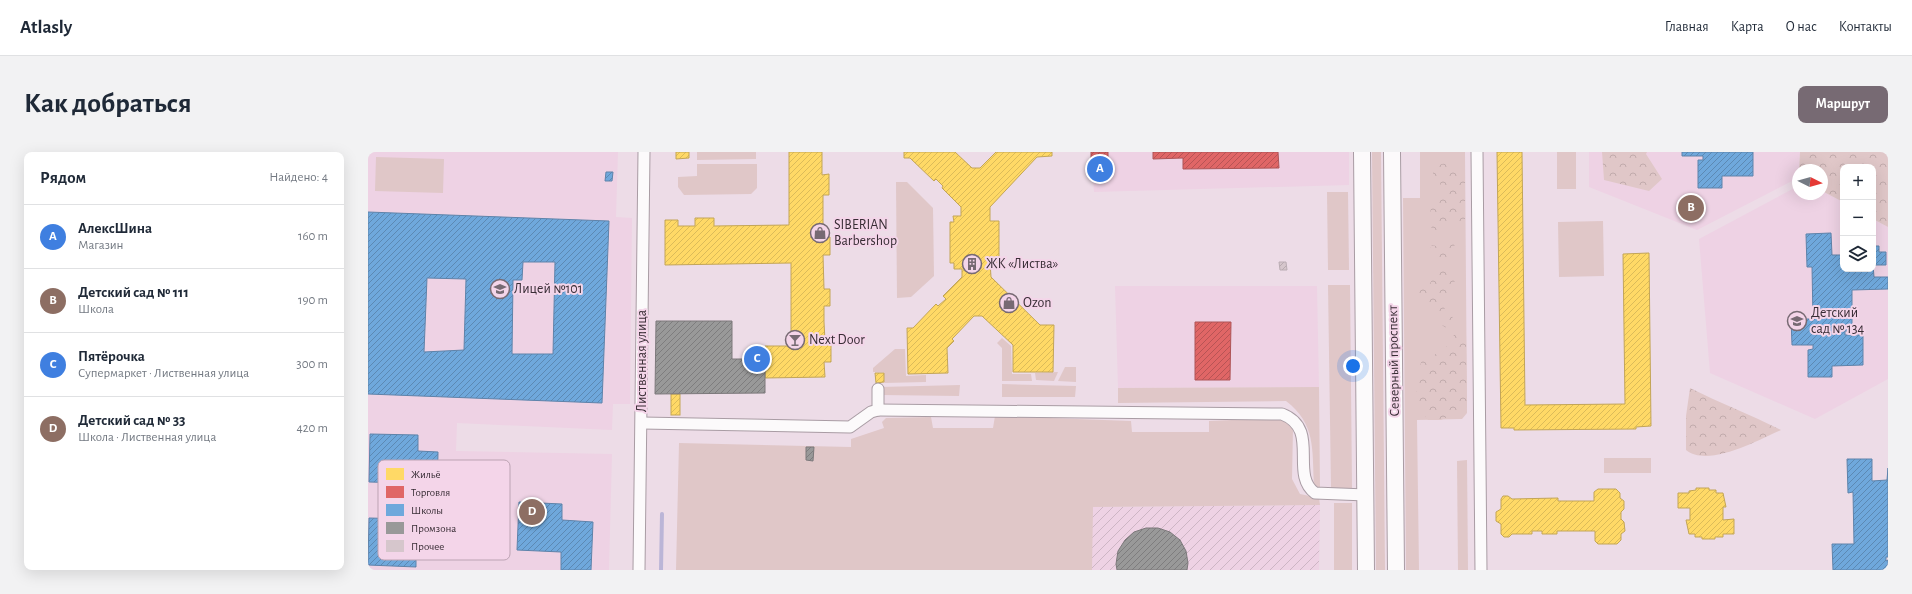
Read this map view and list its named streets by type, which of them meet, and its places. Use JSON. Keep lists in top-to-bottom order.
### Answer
{
  "streets": {
    "main road": ["Северный проспект"],
    "street": ["Лиственная улица"]
  },
  "places": {
    "shop": ["SIBERIAN Barbershop", "Ozon"],
    "building": ["ЖК «Листва»"],
    "school or university": ["Лицей №101", "Детский сад № 134"],
    "bar": ["Next Door"]
  },
  "legend": [
    "Жильё",
    "Торговля",
    "Школы",
    "Промзона",
    "Прочее"
  ],
  "north": "right",
  "page": {
    "header": "Atlasly",
    "nav": [
      "Главная",
      "Карта",
      "О нас",
      "Контакты"
    ],
    "buttons": "Маршрут",
    "title": "Как добраться",
    "heading": ["Рядом", "Найдено: 4"],
    "pins": [
      "A",
      "B",
      "C",
      "D"
    ],
    "map_buttons": ["+", "−"],
    "list": [
      {
        "mark": "A",
        "name": "АлексШина",
        "note": "Магазин",
        "value": "160 m"
      },
      {
        "mark": "B",
        "name": "Детский сад № 111",
        "note": "Школа",
        "value": "190 m"
      },
      {
        "mark": "C",
        "name": "Пятёрочка",
        "note": "Супермаркет · Лиственная улица",
        "value": "300 m"
      },
      {
        "mark": "D",
        "name": "Детский сад № 33",
        "note": "Школа · Лиственная улица",
        "value": "420 m"
      }
    ]
  }
}
